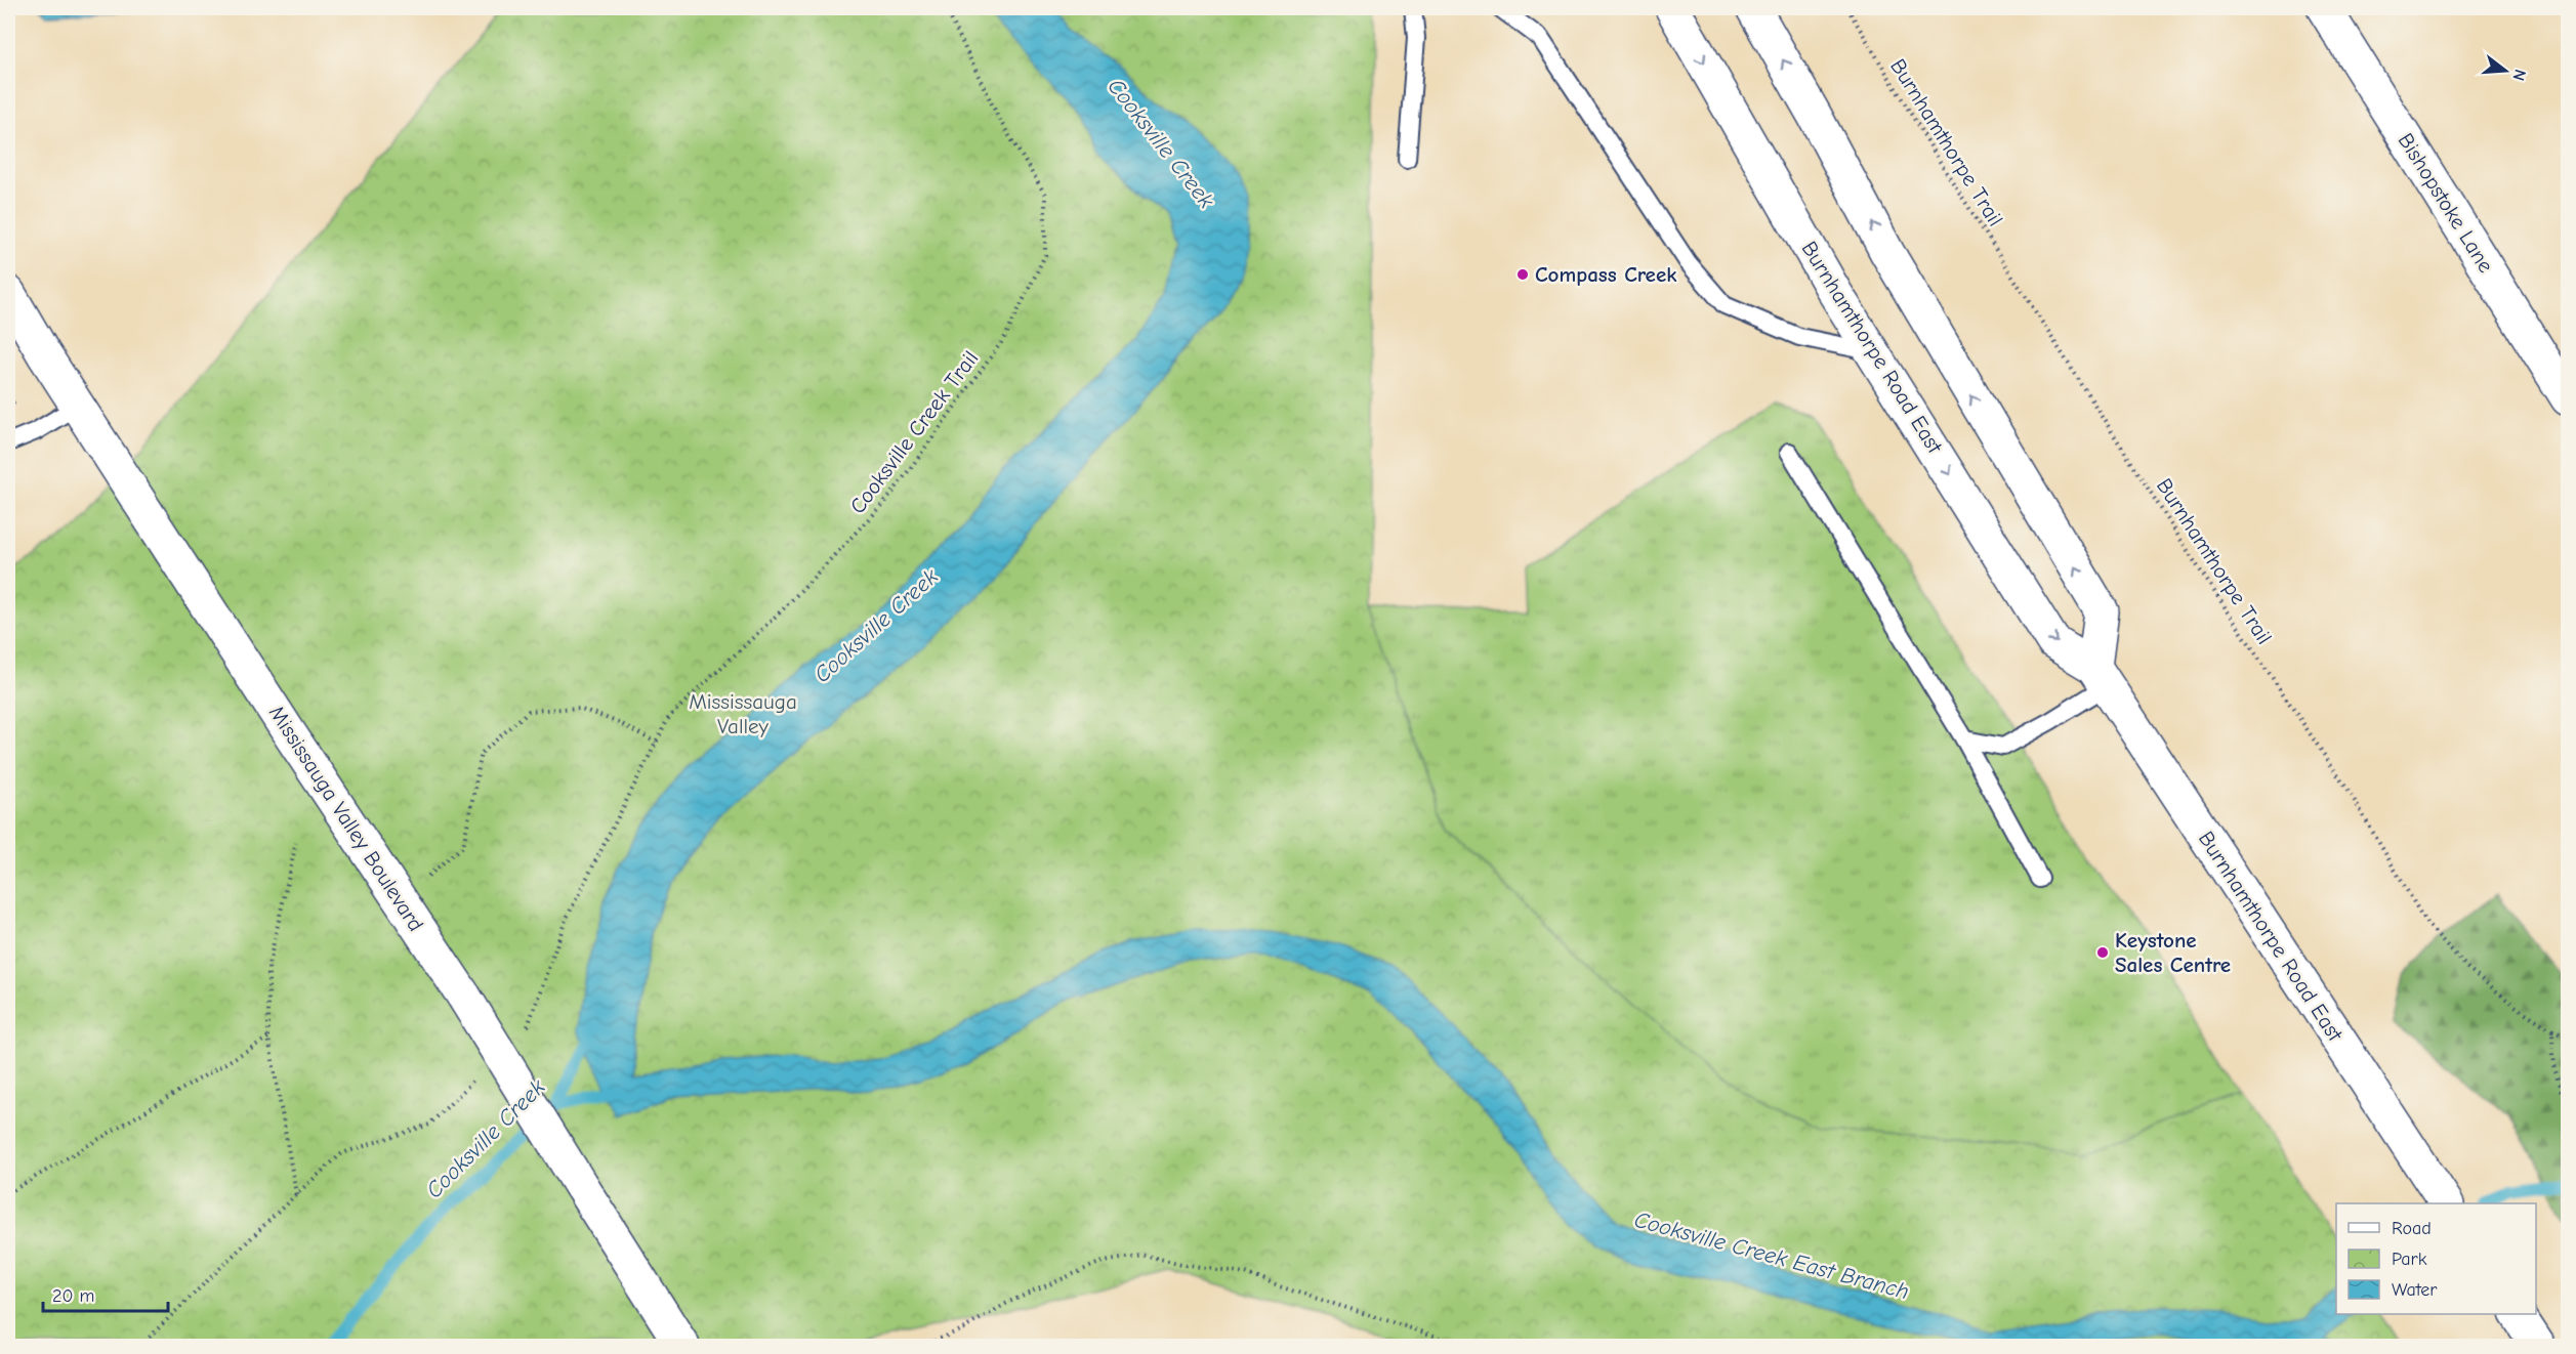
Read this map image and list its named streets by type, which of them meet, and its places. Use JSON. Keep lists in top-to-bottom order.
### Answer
{
  "streets": {
    "main road": ["Bishopstoke Lane", "Burnhamthorpe Road East", "Mississauga Valley Boulevard"],
    "path": ["Burnhamthorpe Trail", "Cooksville Creek Trail"]
  },
  "water": ["Cooksville Creek", "Cooksville Creek East Branch"],
  "parks": ["Mississauga Valley"],
  "places": ["Compass Creek", "Keystone Sales Centre"],
  "legend": ["Road", "Park", "Water"],
  "scale_bar": "20 m",
  "north": "right"
}
